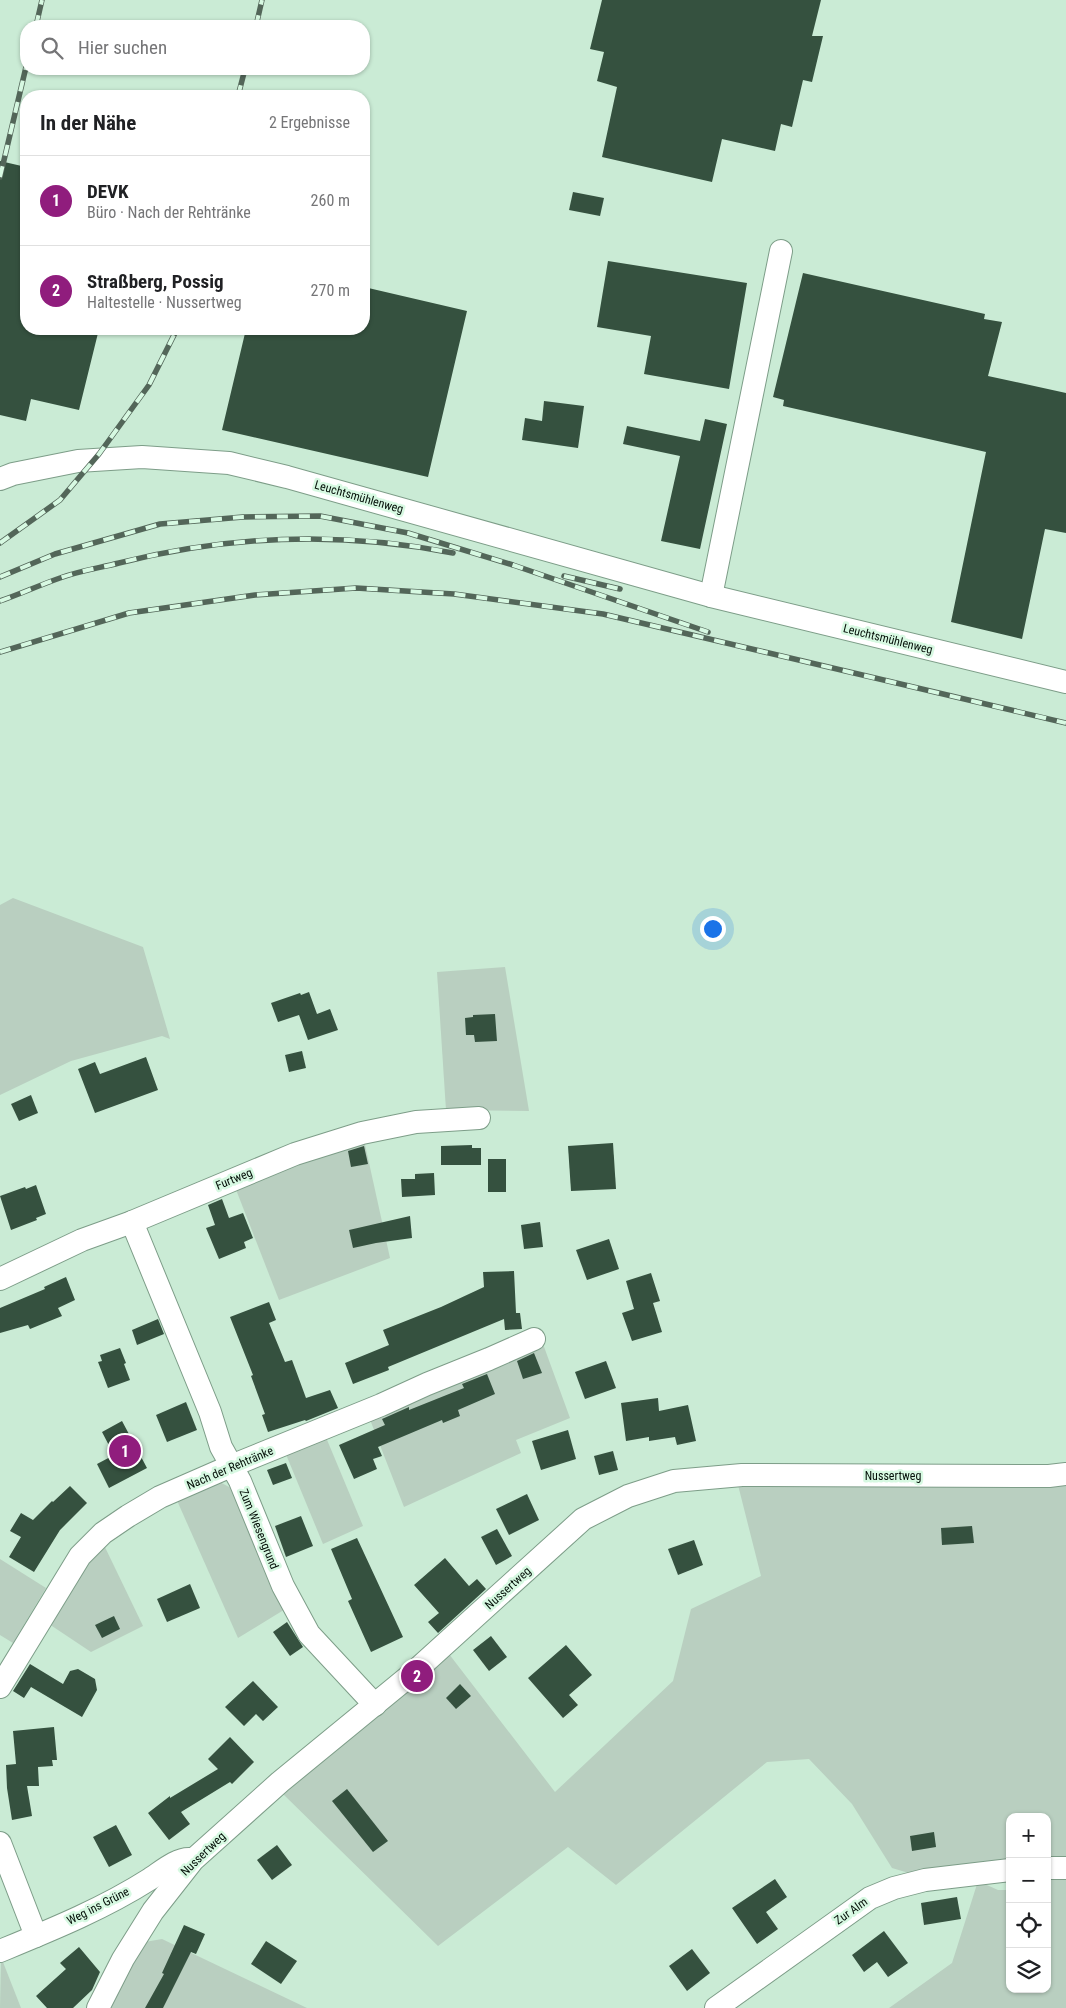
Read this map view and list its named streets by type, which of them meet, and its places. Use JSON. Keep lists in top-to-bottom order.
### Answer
{
  "streets": {
    "street": [
      "Leuchtsmühlenweg",
      "Furtweg",
      "Nach der Rehtränke",
      "Nussertweg",
      "Zum Wiesengrund",
      "Weg ins Grüne",
      "Zur Alm"
    ]
  },
  "crossings": [
    ["Furtweg", "Zum Wiesengrund"],
    ["Nach der Rehtränke", "Zum Wiesengrund"],
    ["Nussertweg", "Zum Wiesengrund"],
    ["Nussertweg", "Weg ins Grüne"]
  ],
  "page": {
    "search": "Hier suchen",
    "heading": ["In der Nähe", "2 Ergebnisse"],
    "list": [
      {
        "mark": "1",
        "name": "DEVK",
        "note": "Büro · Nach der Rehtränke",
        "value": "260 m"
      },
      {
        "mark": "2",
        "name": "Straßberg, Possig",
        "note": "Haltestelle · Nussertweg",
        "value": "270 m"
      }
    ],
    "pins": ["1", "2"],
    "map_buttons": ["+", "−"]
  }
}
